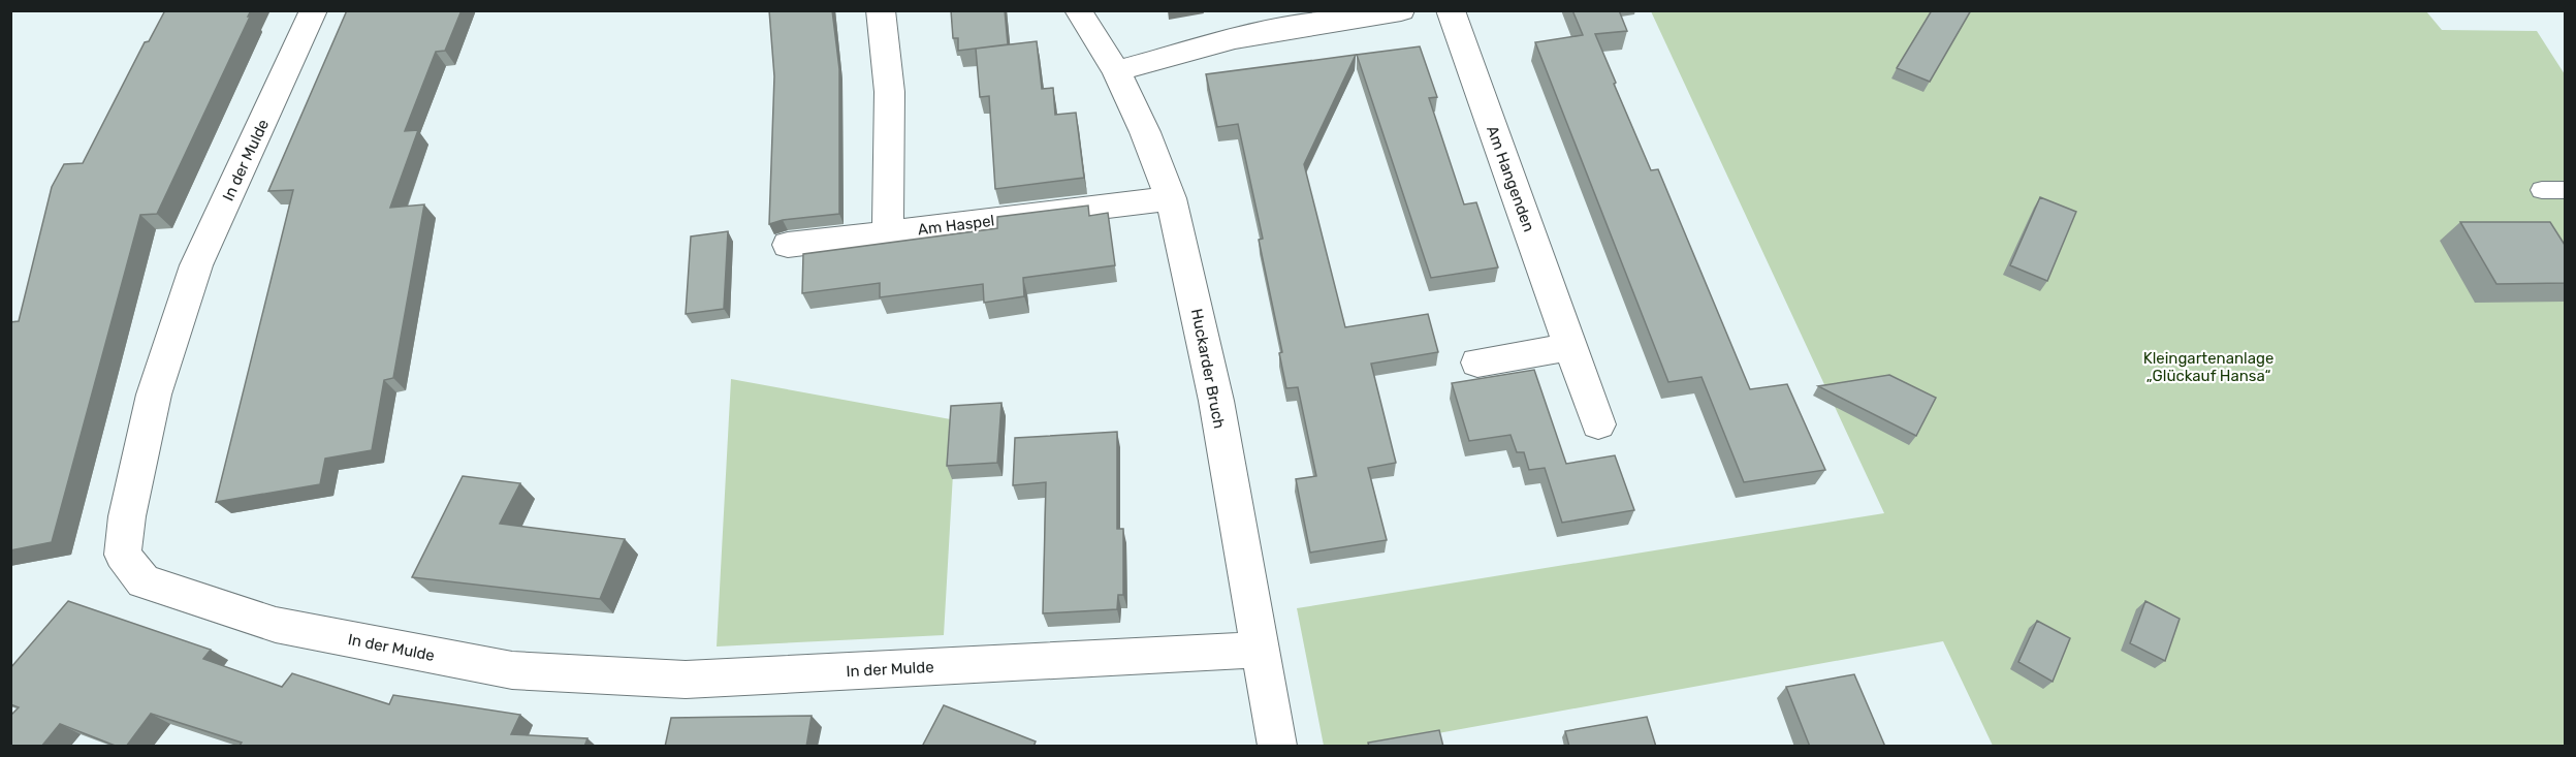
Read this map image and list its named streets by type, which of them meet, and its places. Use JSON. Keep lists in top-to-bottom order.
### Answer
{
  "streets": {
    "street": [
      "In der Mulde",
      "Am Hangenden",
      "Am Haspel",
      "Huckarder Bruch"
    ]
  },
  "crossings": [
    ["In der Mulde", "Huckarder Bruch"],
    ["Am Haspel", "Huckarder Bruch"]
  ],
  "parks": ["Kleingartenanlage „Glückauf Hansa“"]
}
